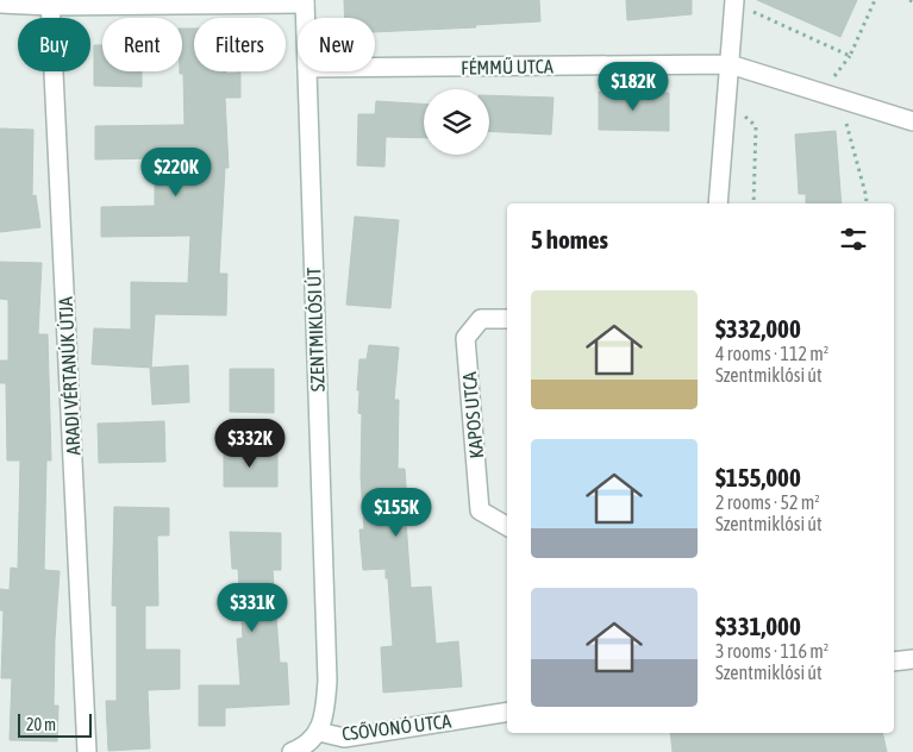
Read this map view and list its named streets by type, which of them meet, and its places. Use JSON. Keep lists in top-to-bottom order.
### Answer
{
  "streets": {
    "street": [
      "FÉMMŰ UTCA",
      "SZENTMIKLÓSI ÚT",
      "ARADI VÉRTANÚK ÚTJA",
      "KAPOS UTCA",
      "CSŐVONÓ UTCA"
    ]
  },
  "crossings": [
    ["SZENTMIKLÓSI ÚT", "CSŐVONÓ UTCA"]
  ],
  "scale_bar": "20 m",
  "page": {
    "chip": [
      "Buy",
      "Rent",
      "Filters",
      "New"
    ],
    "price": [
      "$182K",
      "$220K",
      "$332K",
      "$155K",
      "$331K"
    ],
    "heading": "5 homes",
    "list": [
      {
        "name": "$332,000",
        "note": "4 rooms · 112 m² · Szentmiklósi út"
      },
      {
        "name": "$155,000",
        "note": "2 rooms · 52 m² · Szentmiklósi út"
      },
      {
        "name": "$331,000",
        "note": "3 rooms · 116 m² · Szentmiklósi út"
      }
    ],
    "scale": "20 m"
  }
}
